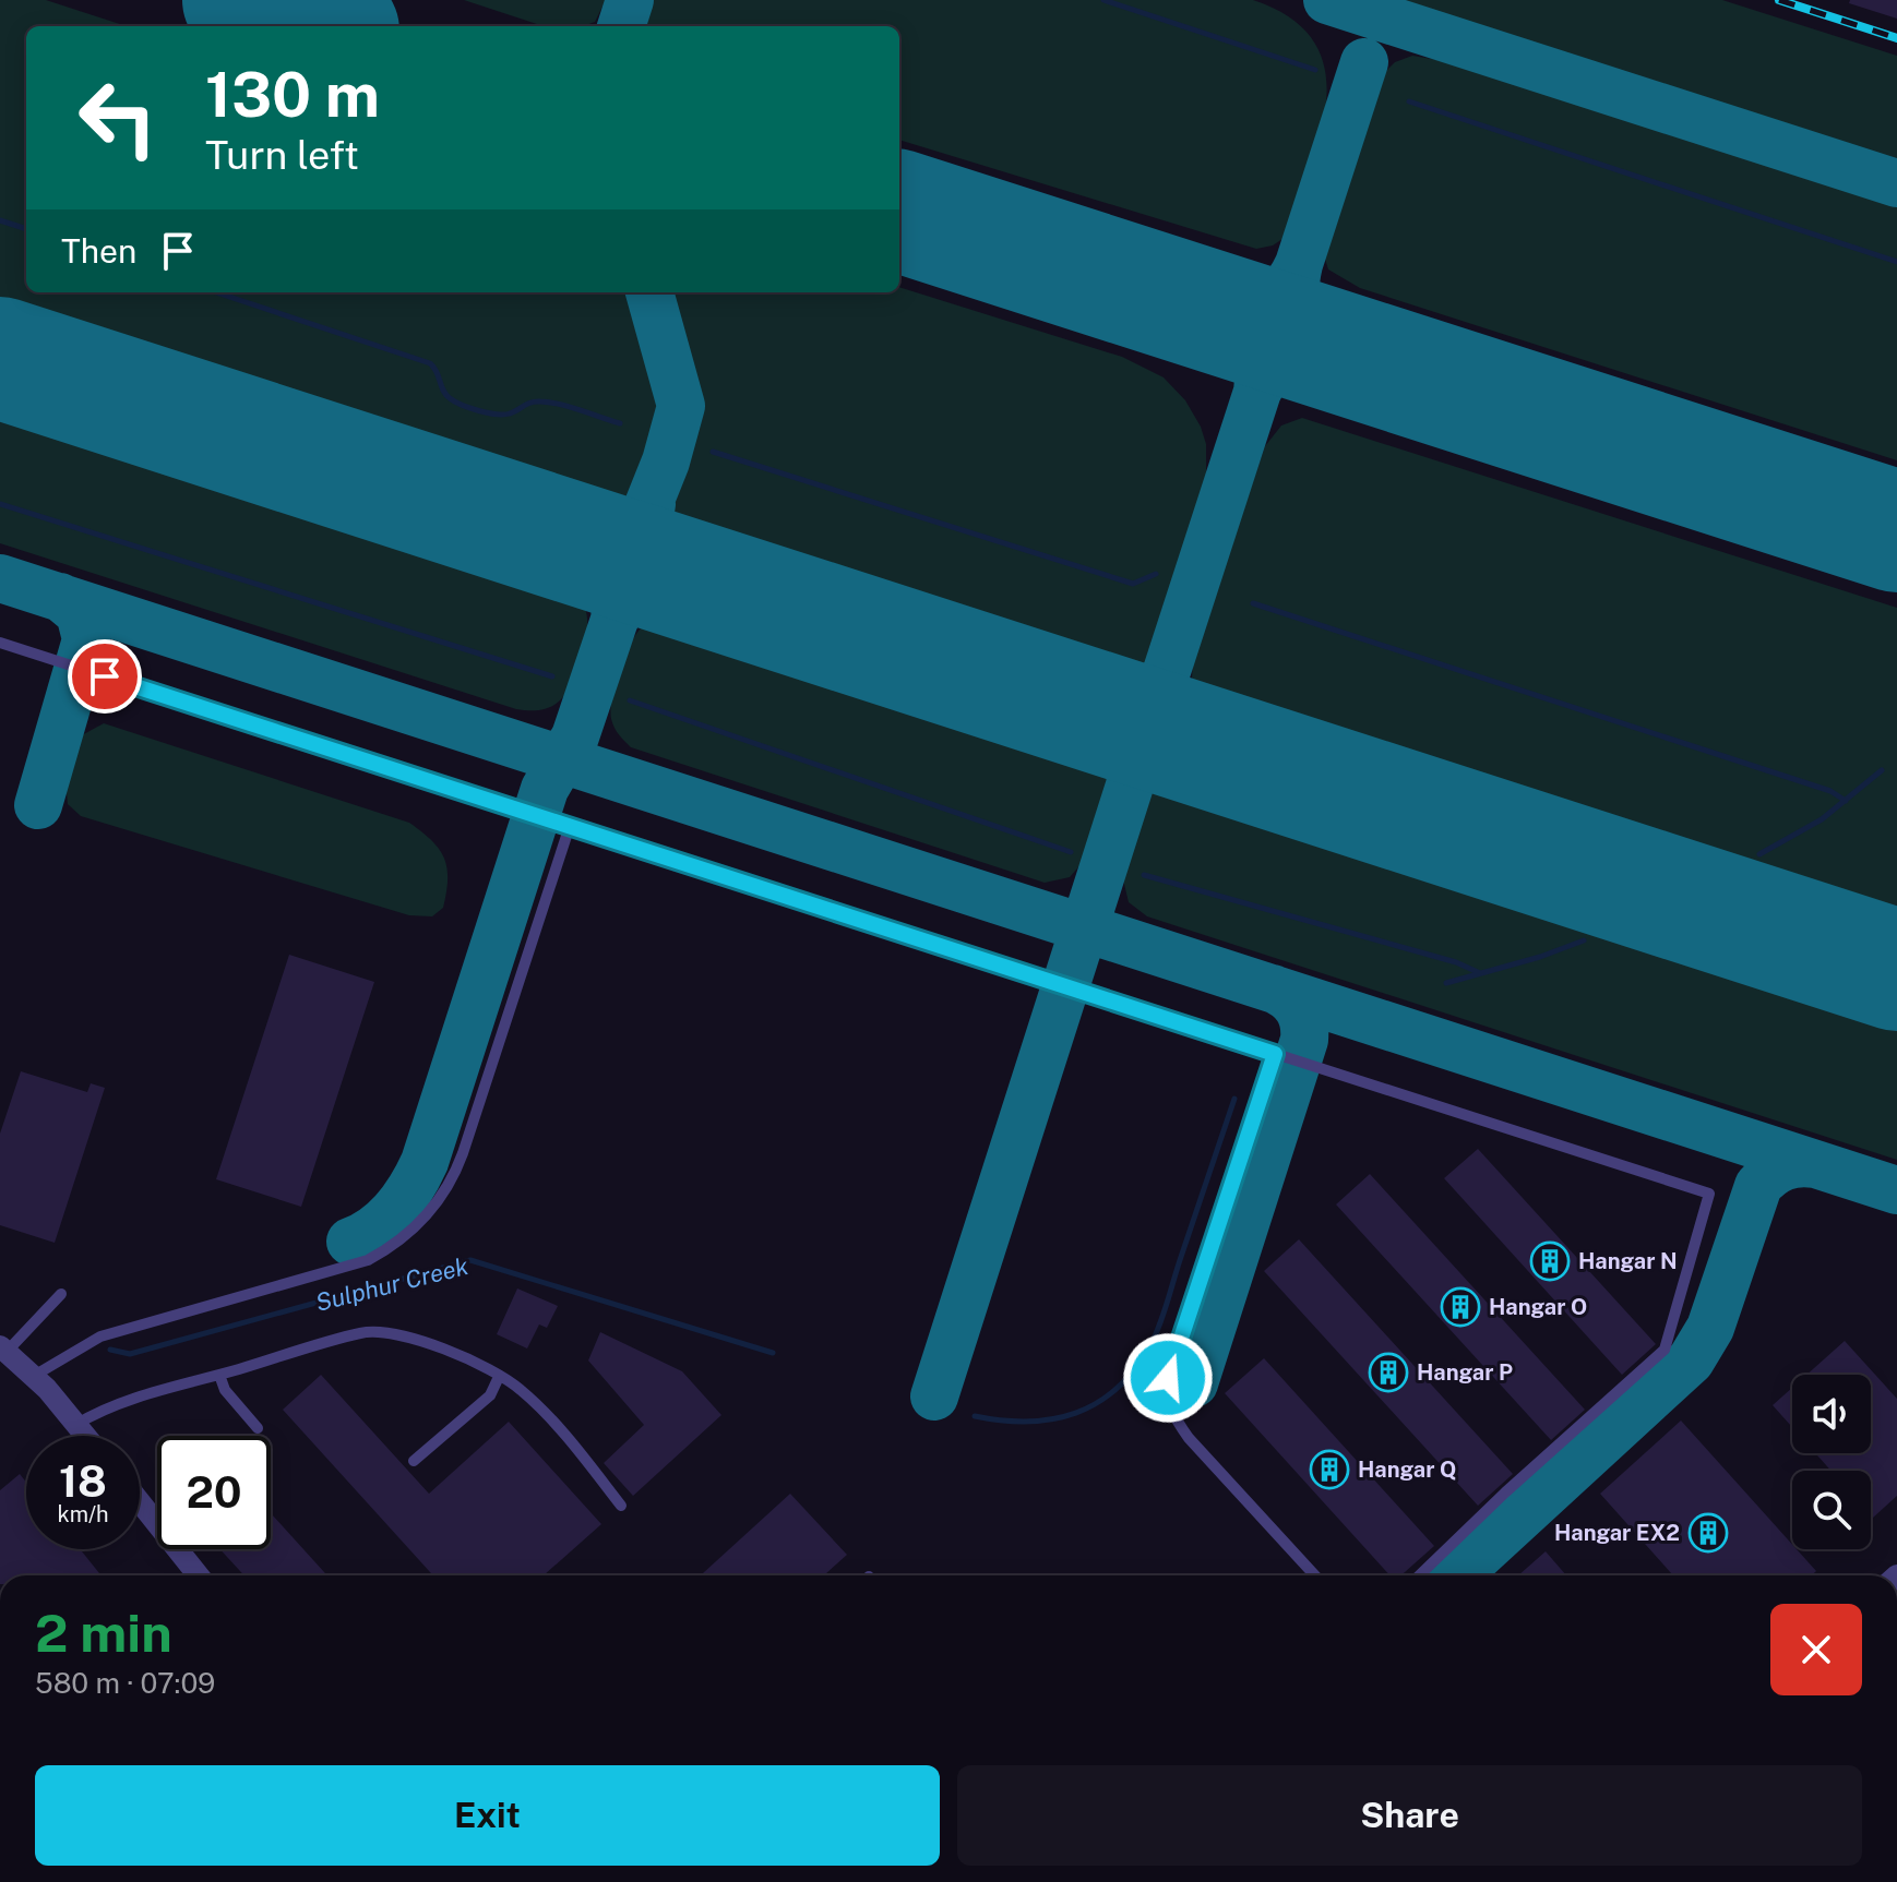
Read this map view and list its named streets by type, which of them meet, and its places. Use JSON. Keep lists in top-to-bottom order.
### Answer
{
  "water": ["Sulphur Creek"],
  "places": {
    "building": [
      "Hangar N",
      "Hangar O",
      "Hangar P",
      "Hangar Q",
      "Hangar EX2"
    ]
  },
  "page": {
    "turn": ["130 m", "Turn left"],
    "then": "Then",
    "speed": "18 km/h",
    "limit": "20",
    "heading": ["2 min", "580 m · 07:09"],
    "buttons": ["Exit", "Share"]
  }
}
